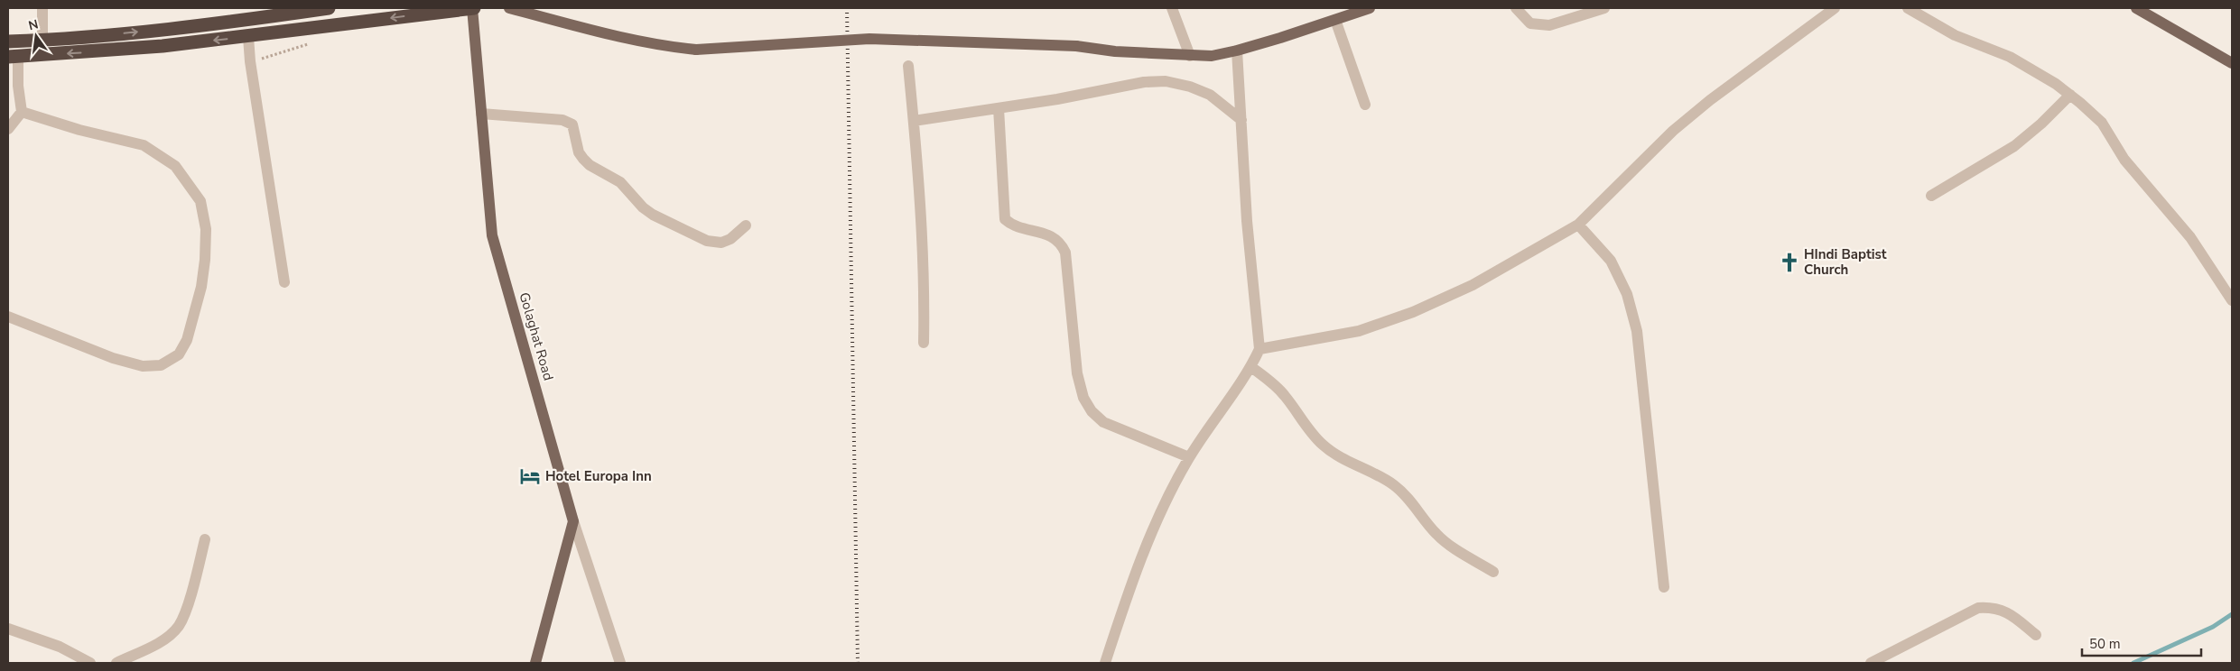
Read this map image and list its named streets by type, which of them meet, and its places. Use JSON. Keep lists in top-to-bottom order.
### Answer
{
  "streets": {
    "main road": ["Golaghat Road"]
  },
  "places": {
    "church": ["HIndi Baptist Church"],
    "hotel": ["Hotel Europa Inn"]
  },
  "scale_bar": "50 m",
  "north": "top"
}
